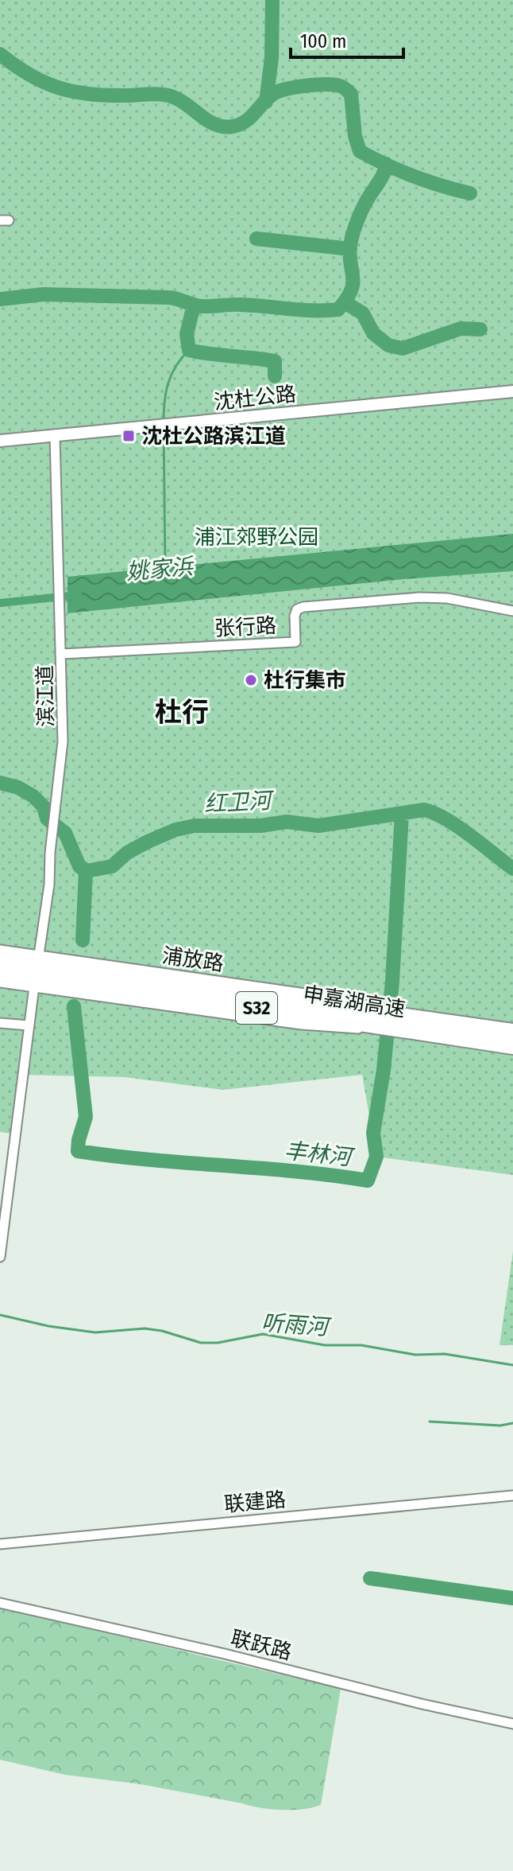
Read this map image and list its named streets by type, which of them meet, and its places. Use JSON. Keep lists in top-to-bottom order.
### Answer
{
  "streets": {
    "highway": ["申嘉湖高速", "S32"],
    "street": [
      "沈杜公路",
      "张行路",
      "滨江道",
      "浦放路",
      "联建路",
      "联跃路"
    ]
  },
  "crossings": [
    ["沈杜公路", "滨江道"],
    ["张行路", "滨江道"],
    ["滨江道", "浦放路"]
  ],
  "districts": ["杜行"],
  "water": [
    "姚家浜",
    "红卫河",
    "丰林河",
    "听雨河"
  ],
  "parks": ["浦江郊野公园"],
  "places": {
    "transit": ["沈杜公路滨江道"],
    "other": ["杜行集市"]
  },
  "scale_bar": "100 m"
}
